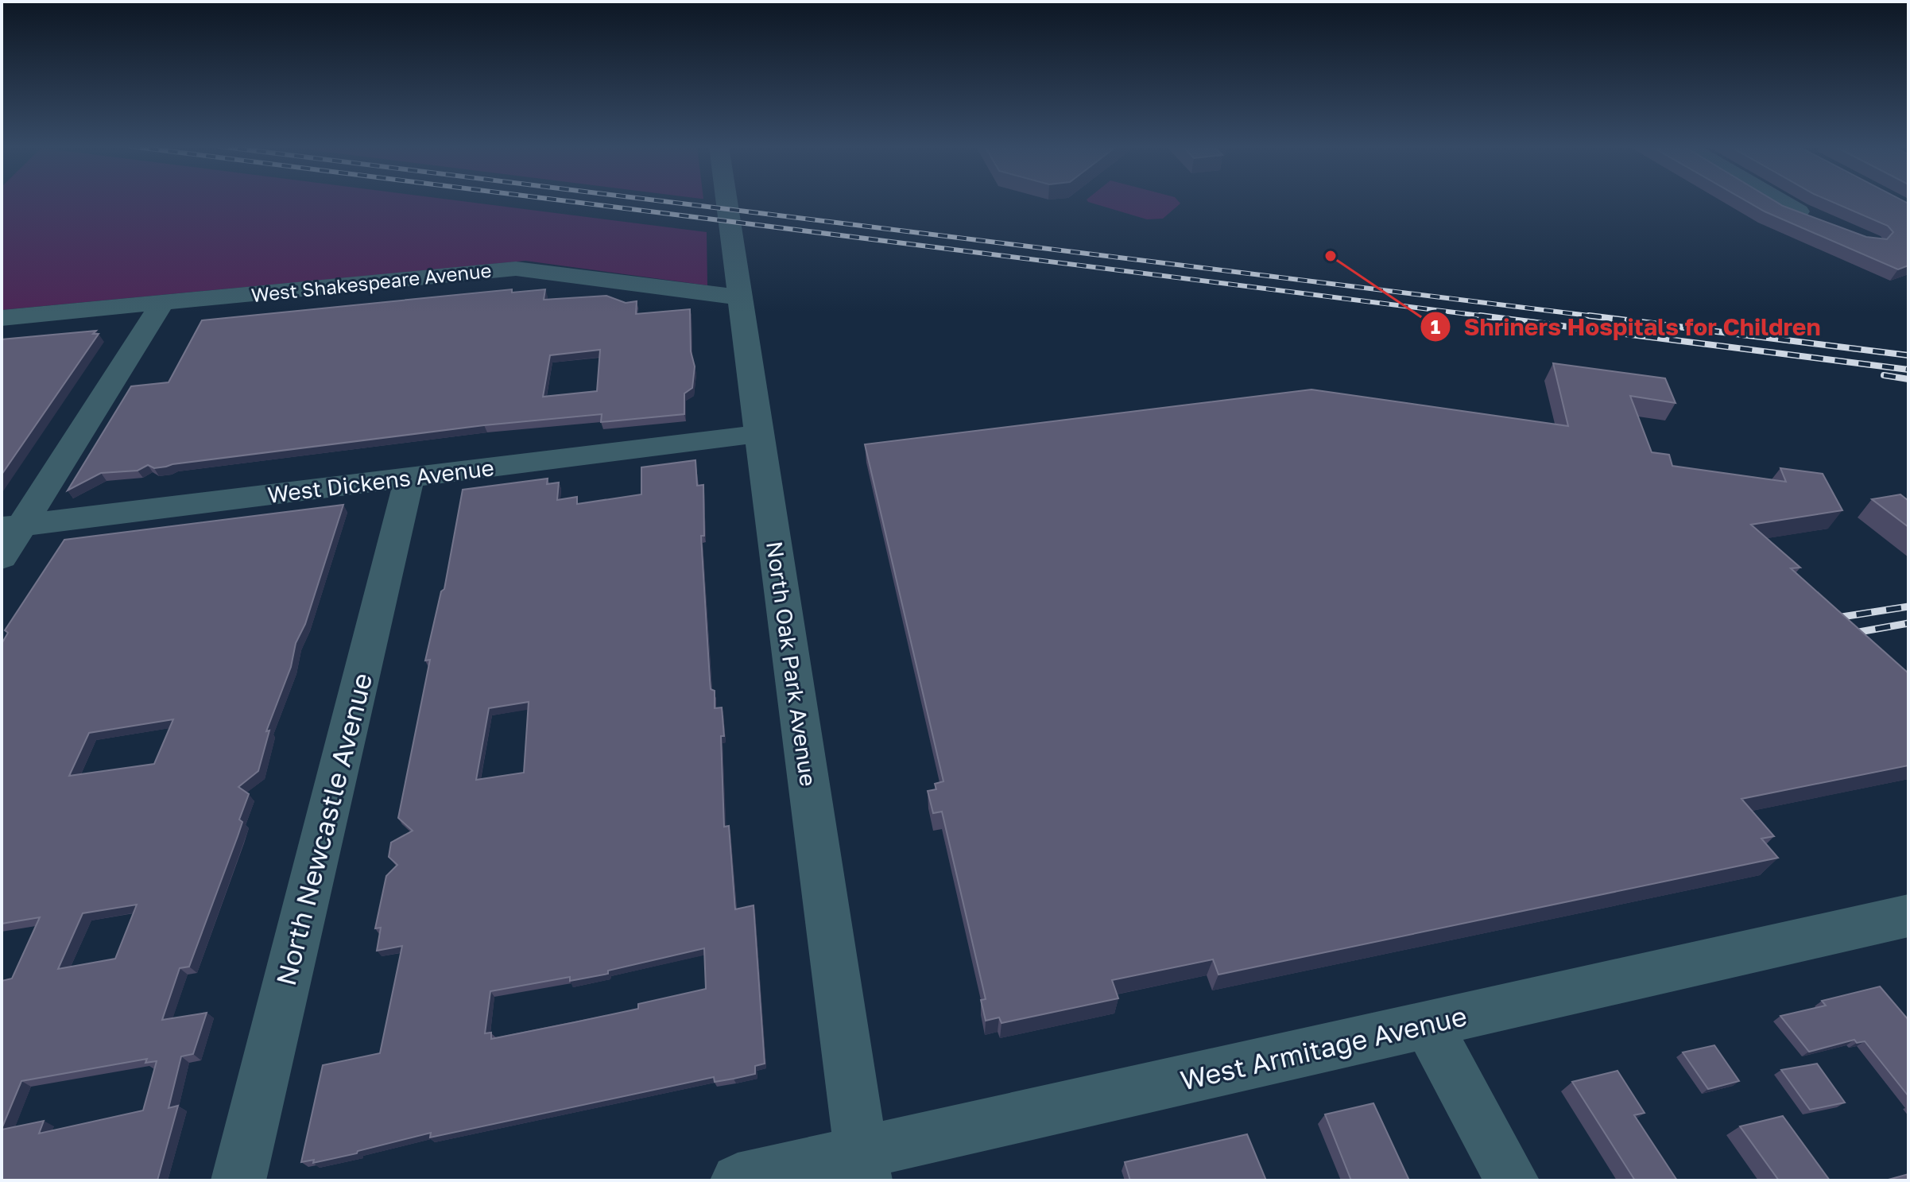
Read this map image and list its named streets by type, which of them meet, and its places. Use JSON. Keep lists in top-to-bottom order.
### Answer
{
  "streets": {
    "street": [
      "West Shakespeare Avenue",
      "West Dickens Avenue",
      "North Oak Park Avenue",
      "North Newcastle Avenue",
      "West Armitage Avenue"
    ]
  },
  "crossings": [
    ["West Shakespeare Avenue", "North Oak Park Avenue"],
    ["West Dickens Avenue", "North Oak Park Avenue"],
    ["West Dickens Avenue", "North Newcastle Avenue"],
    ["North Oak Park Avenue", "West Armitage Avenue"]
  ],
  "places": ["Shriners Hospitals for Children"]
}
